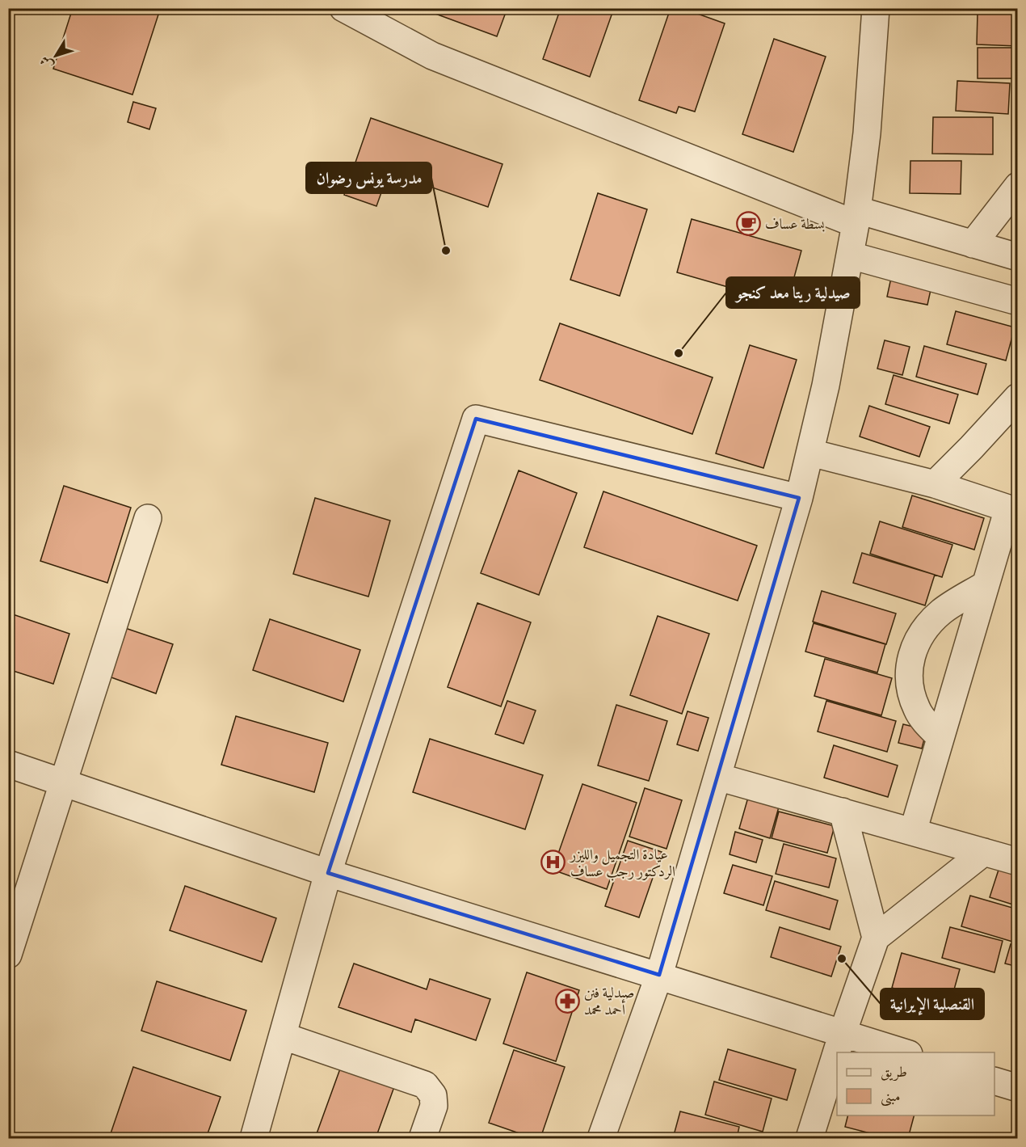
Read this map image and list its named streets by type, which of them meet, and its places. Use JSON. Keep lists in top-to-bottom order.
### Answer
{
  "places": {
    "cafe": ["بسطة عساف"],
    "other": ["مدرسة يونس رضوان", "صيدلية ريتا معد كنجو", "القنصلية الإيرانية"],
    "hospital": ["عيادة التجميل والليزر الردكتور رجب عساف"],
    "pharmacy": ["صيدلية فنن أحمد محمد"]
  },
  "legend": ["طريق", "مبنى"],
  "north": "bottom left"
}
